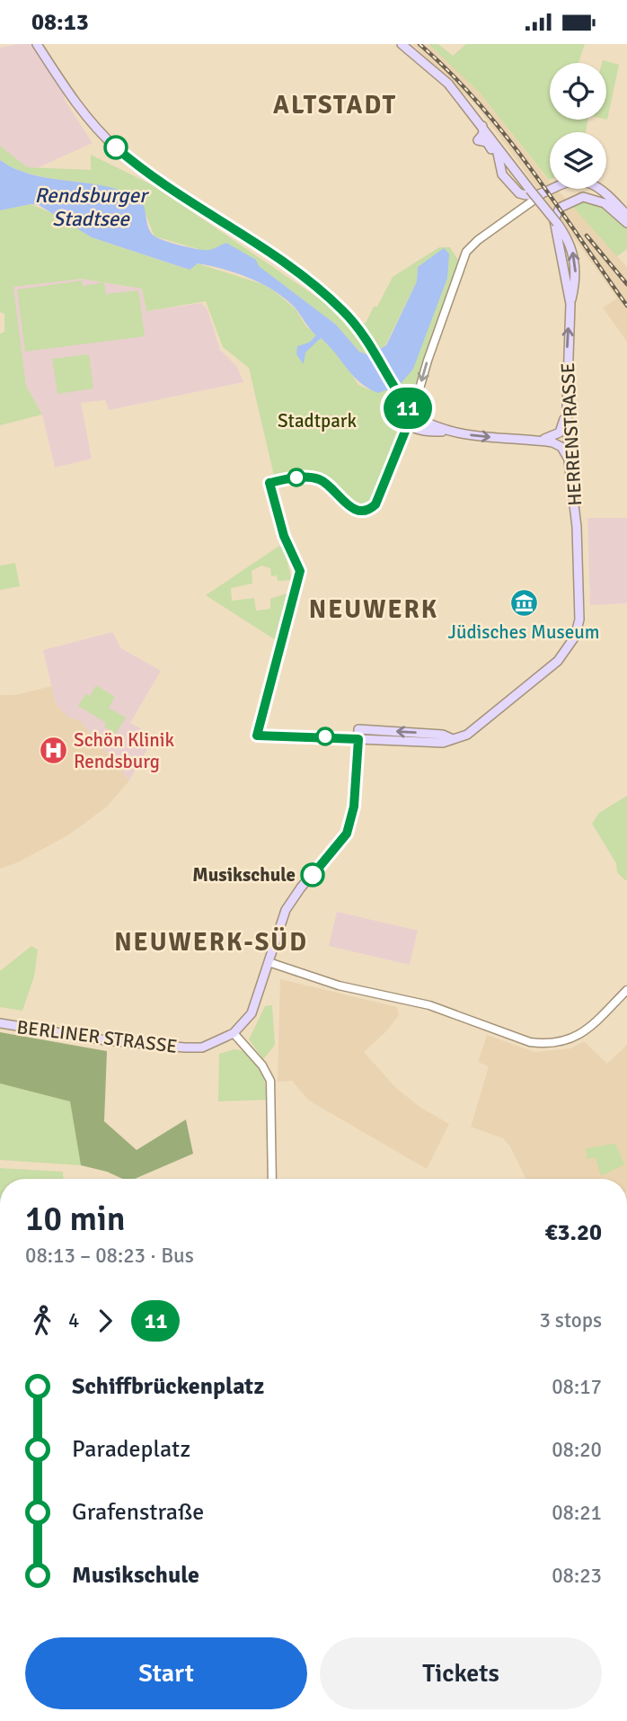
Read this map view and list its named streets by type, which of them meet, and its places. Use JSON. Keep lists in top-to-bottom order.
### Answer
{
  "streets": {
    "main road": ["HERRENSTRASSE", "BERLINER STRASSE"]
  },
  "crossings": [
    ["HERRENSTRASSE", "BERLINER STRASSE"]
  ],
  "districts": ["ALTSTADT", "NEUWERK", "NEUWERK-SÜD"],
  "water": ["Rendsburger Stadtsee"],
  "parks": ["Stadtpark"],
  "places": {
    "museum": ["Jüdisches Museum"],
    "hospital": ["Schön Klinik Rendsburg"],
    "other": ["Musikschule"]
  },
  "lines": ["bus line 11"],
  "page": {
    "status": "08:13",
    "on_map": "11",
    "heading": ["10 min", "08:13 – 08:23 · Bus", "€3.20"],
    "legs": ["4", "11", "3 stops"],
    "list": [
      {
        "name": "Schiffbrückenplatz",
        "value": "08:17"
      },
      {
        "name": "Paradeplatz",
        "value": "08:20"
      },
      {
        "name": "Grafenstraße",
        "value": "08:21"
      },
      {
        "name": "Musikschule",
        "value": "08:23"
      }
    ],
    "buttons": ["Start", "Tickets"]
  }
}
